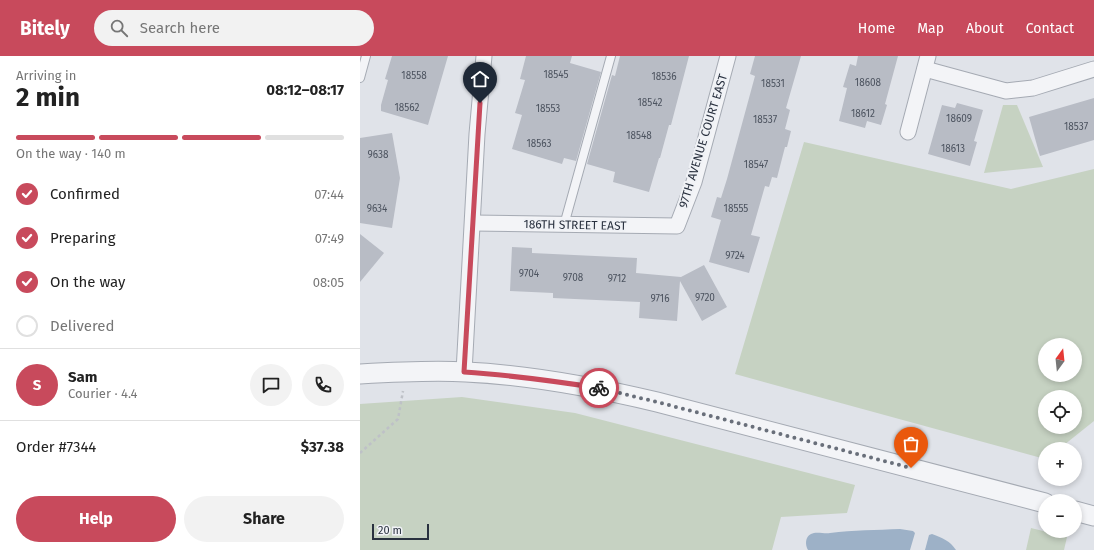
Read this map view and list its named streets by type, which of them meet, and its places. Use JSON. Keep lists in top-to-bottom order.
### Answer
{
  "streets": {
    "street": ["97TH AVENUE COURT EAST", "186TH STREET EAST"]
  },
  "crossings": [
    ["97TH AVENUE COURT EAST", "186TH STREET EAST"]
  ],
  "house_numbers": [
    "18545",
    "18558",
    "18536",
    "18608",
    "18531",
    "18542",
    "18562",
    "18553",
    "18612",
    "18609",
    "18537",
    "18537",
    "18548",
    "18563",
    "18613",
    "9638",
    "18547",
    "9634",
    "18555",
    "9724",
    "9704",
    "9708",
    "9712",
    "9720",
    "9716"
  ],
  "scale_bar": "20 m",
  "north": "top",
  "page": {
    "header": "Bitely",
    "search": "Search here",
    "nav": [
      "Home",
      "Map",
      "About",
      "Contact"
    ],
    "heading": ["2 min", "Arriving in", "08:12–08:17"],
    "panel": [
      "Sam",
      "Courier · 4.4",
      "Order #7344",
      "$37.38"
    ],
    "bar": "On the way · 140 m",
    "list": [
      ["Confirmed", "07:44"],
      ["Preparing", "07:49"],
      ["On the way", "08:05"],
      "Delivered"
    ],
    "map_buttons": ["+", "−"],
    "round": "S",
    "buttons": ["Help", "Share"],
    "scale": "20 m"
  }
}
